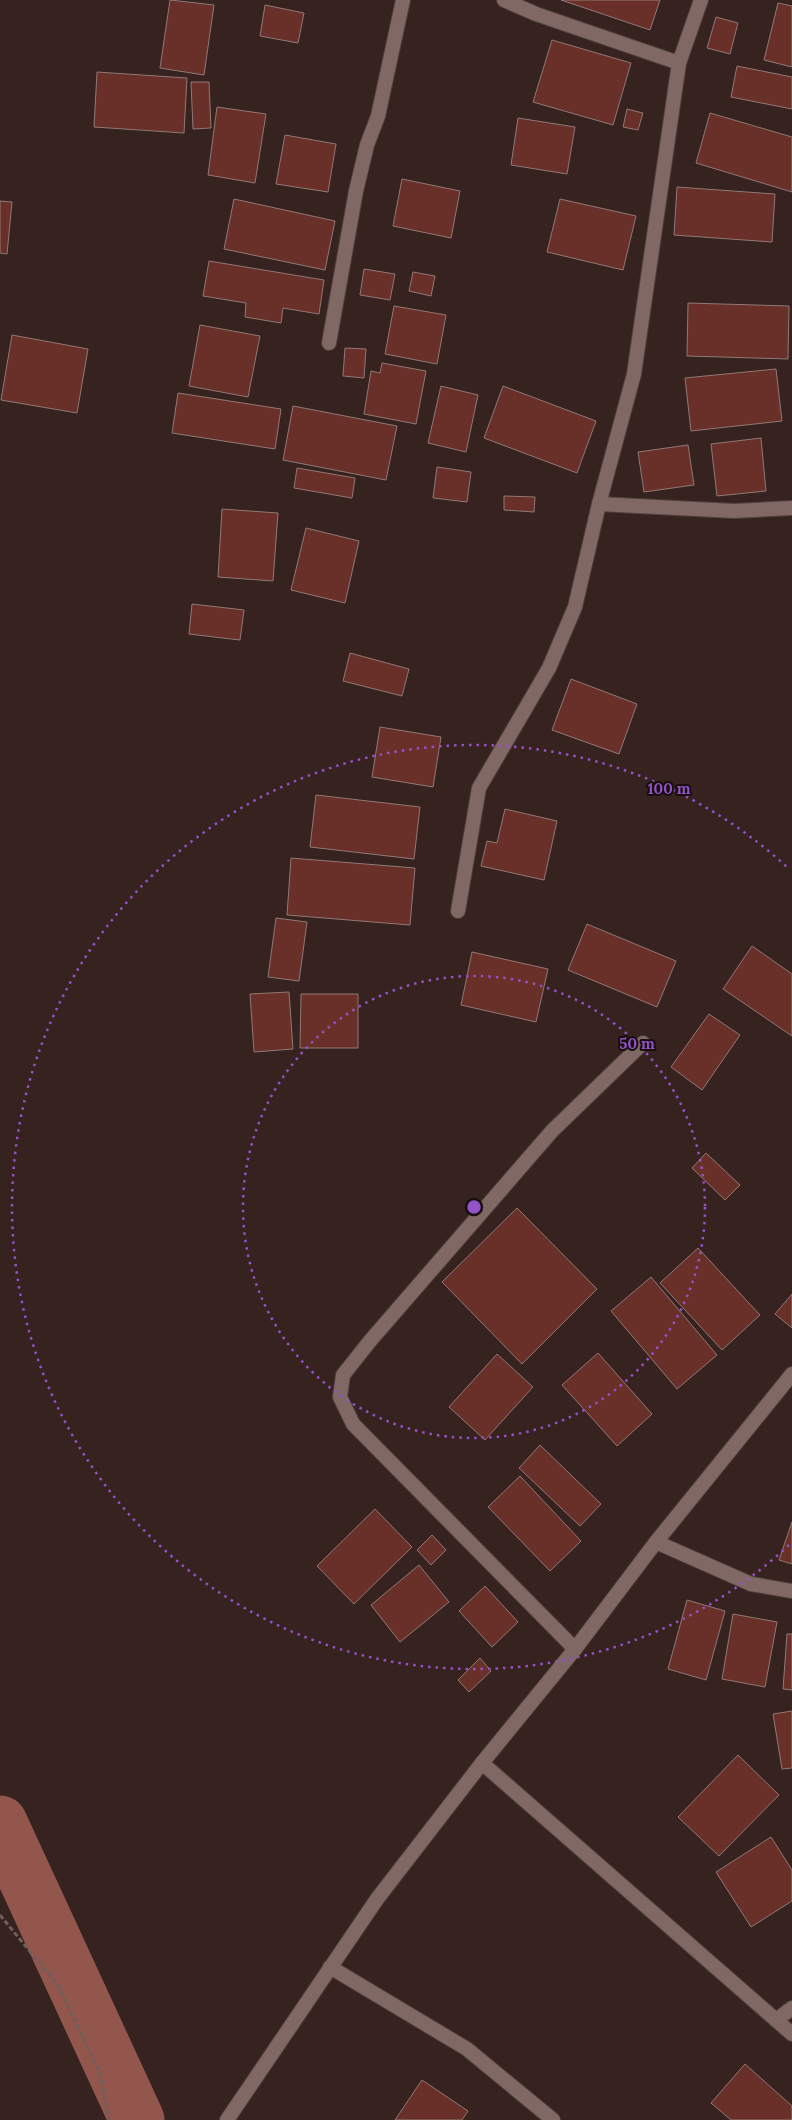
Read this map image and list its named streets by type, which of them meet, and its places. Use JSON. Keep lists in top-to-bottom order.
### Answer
{
  "rings": ["100 m", "50 m"]
}
